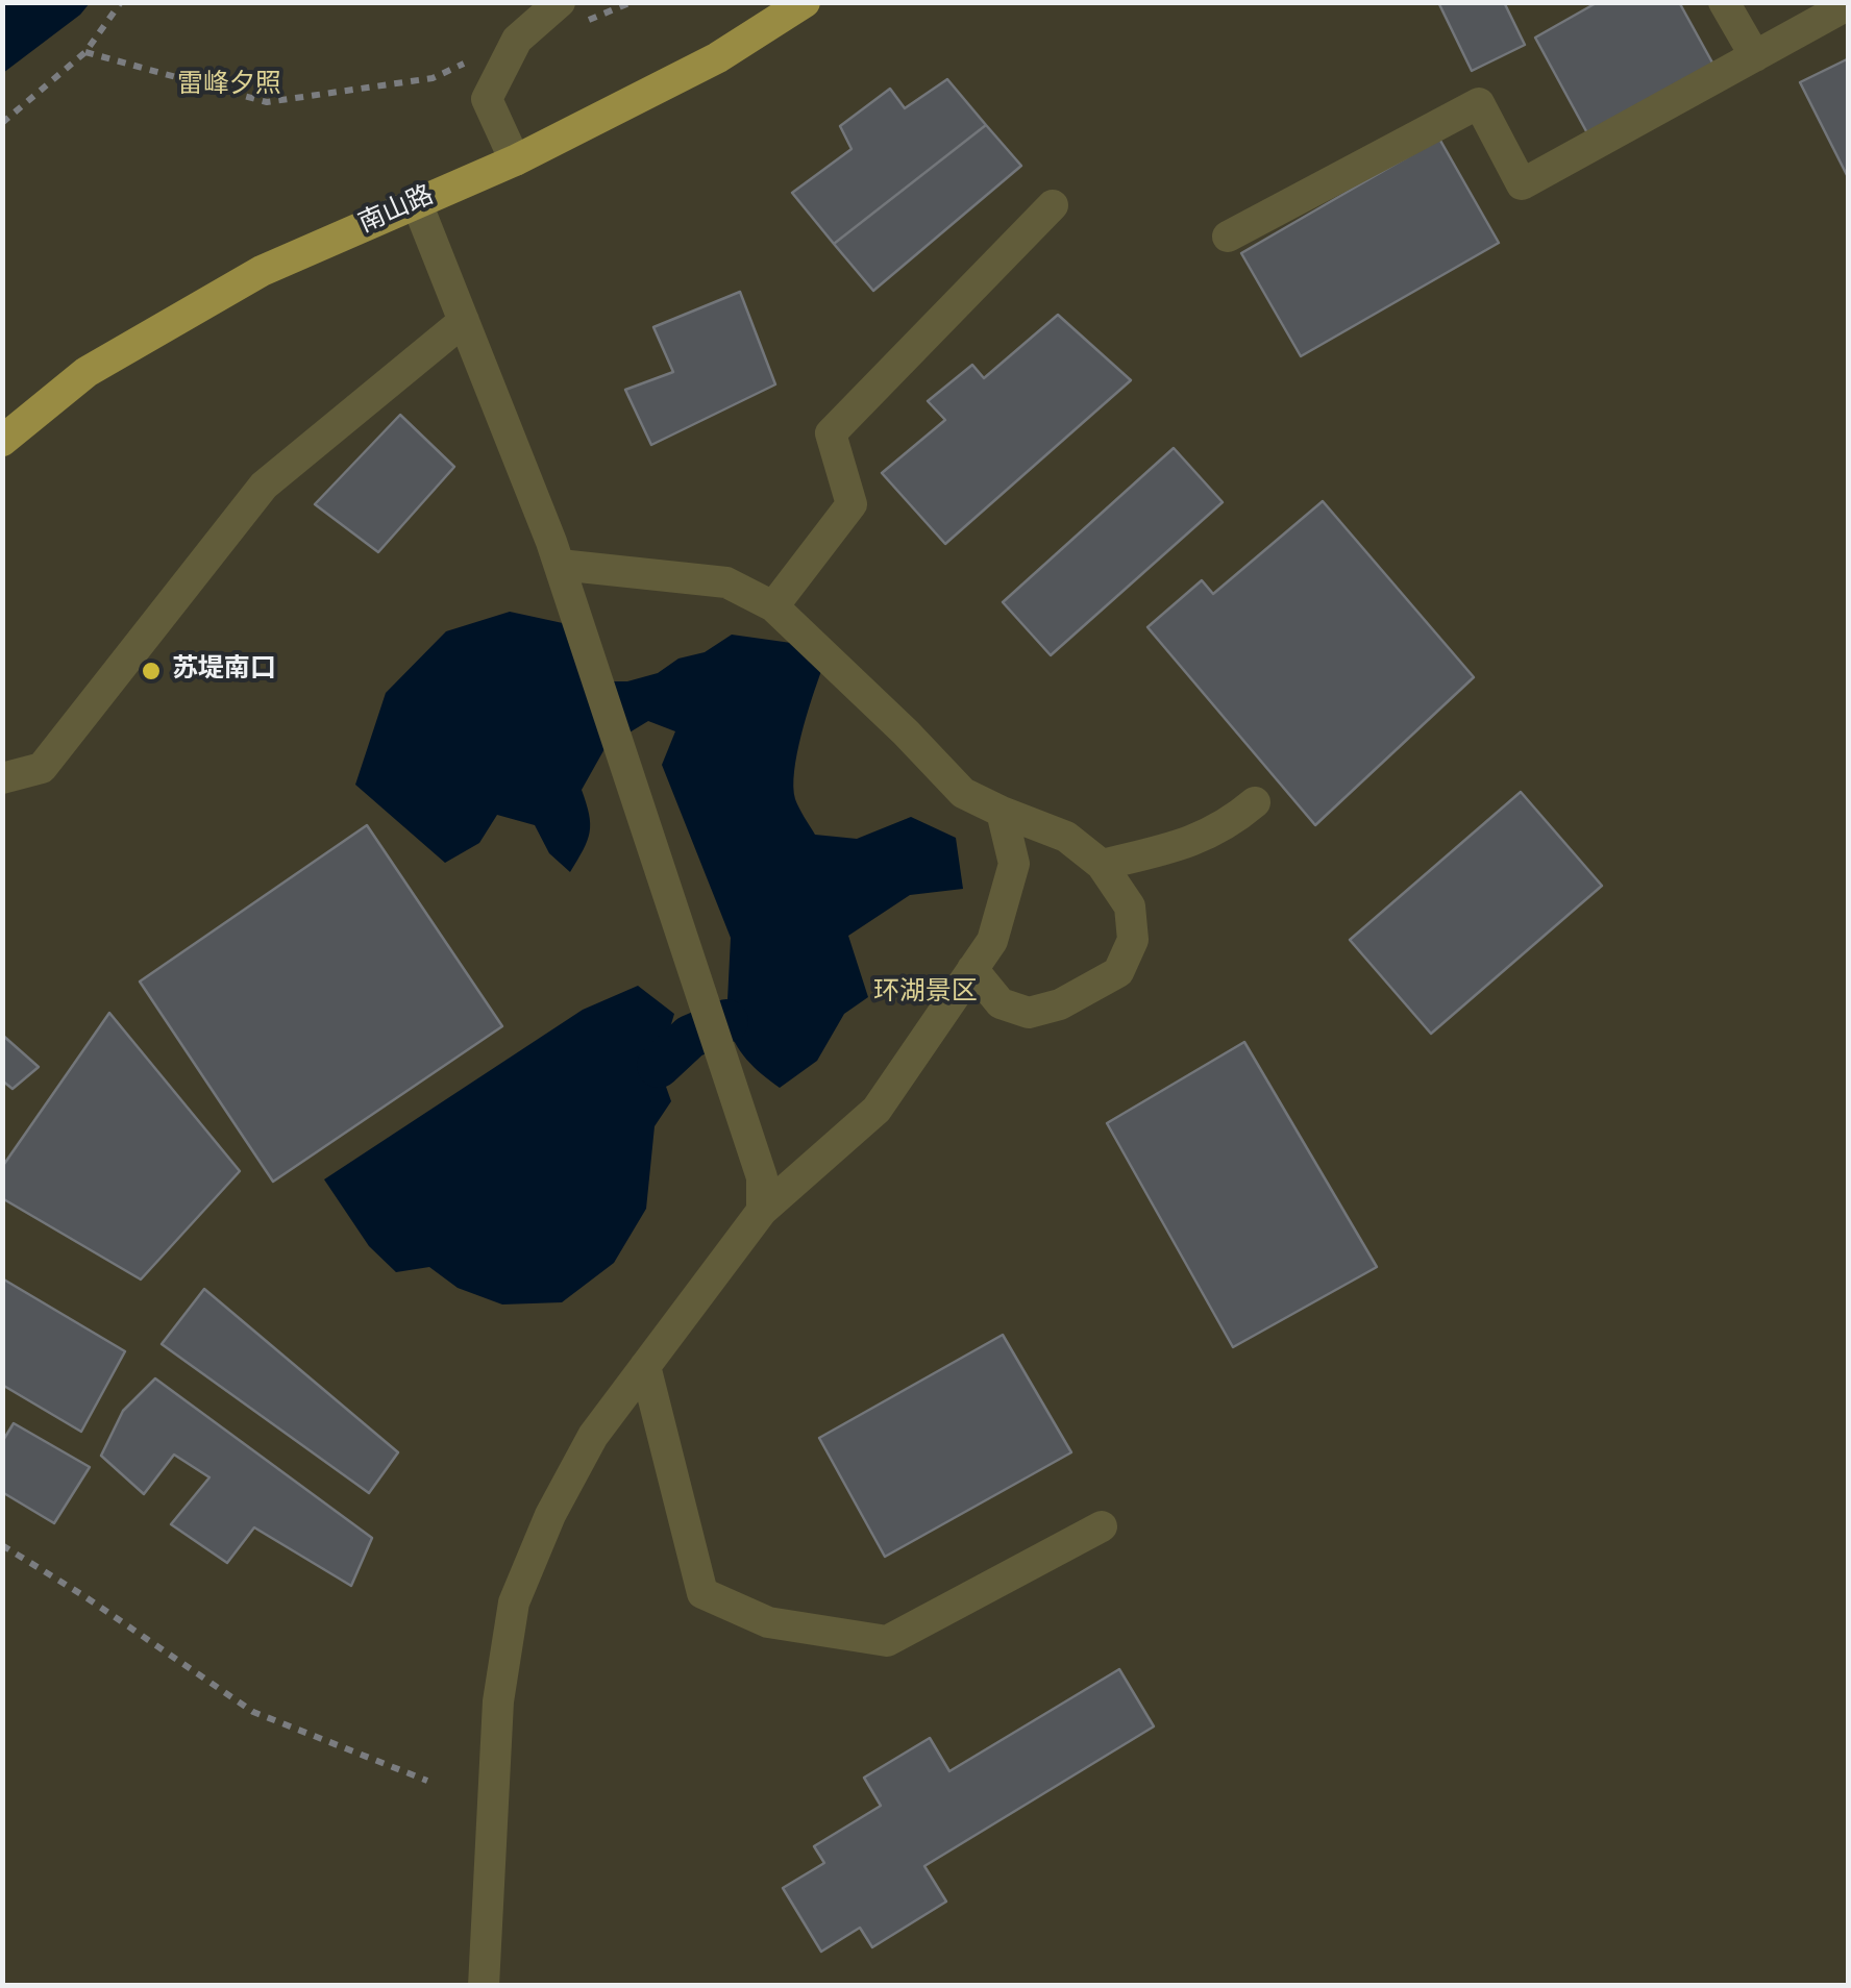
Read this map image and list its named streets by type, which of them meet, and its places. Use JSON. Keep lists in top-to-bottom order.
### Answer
{
  "streets": {
    "main road": ["南山路"]
  },
  "parks": ["雷峰夕照", "环湖景区"],
  "places": ["苏堤南口"]
}
